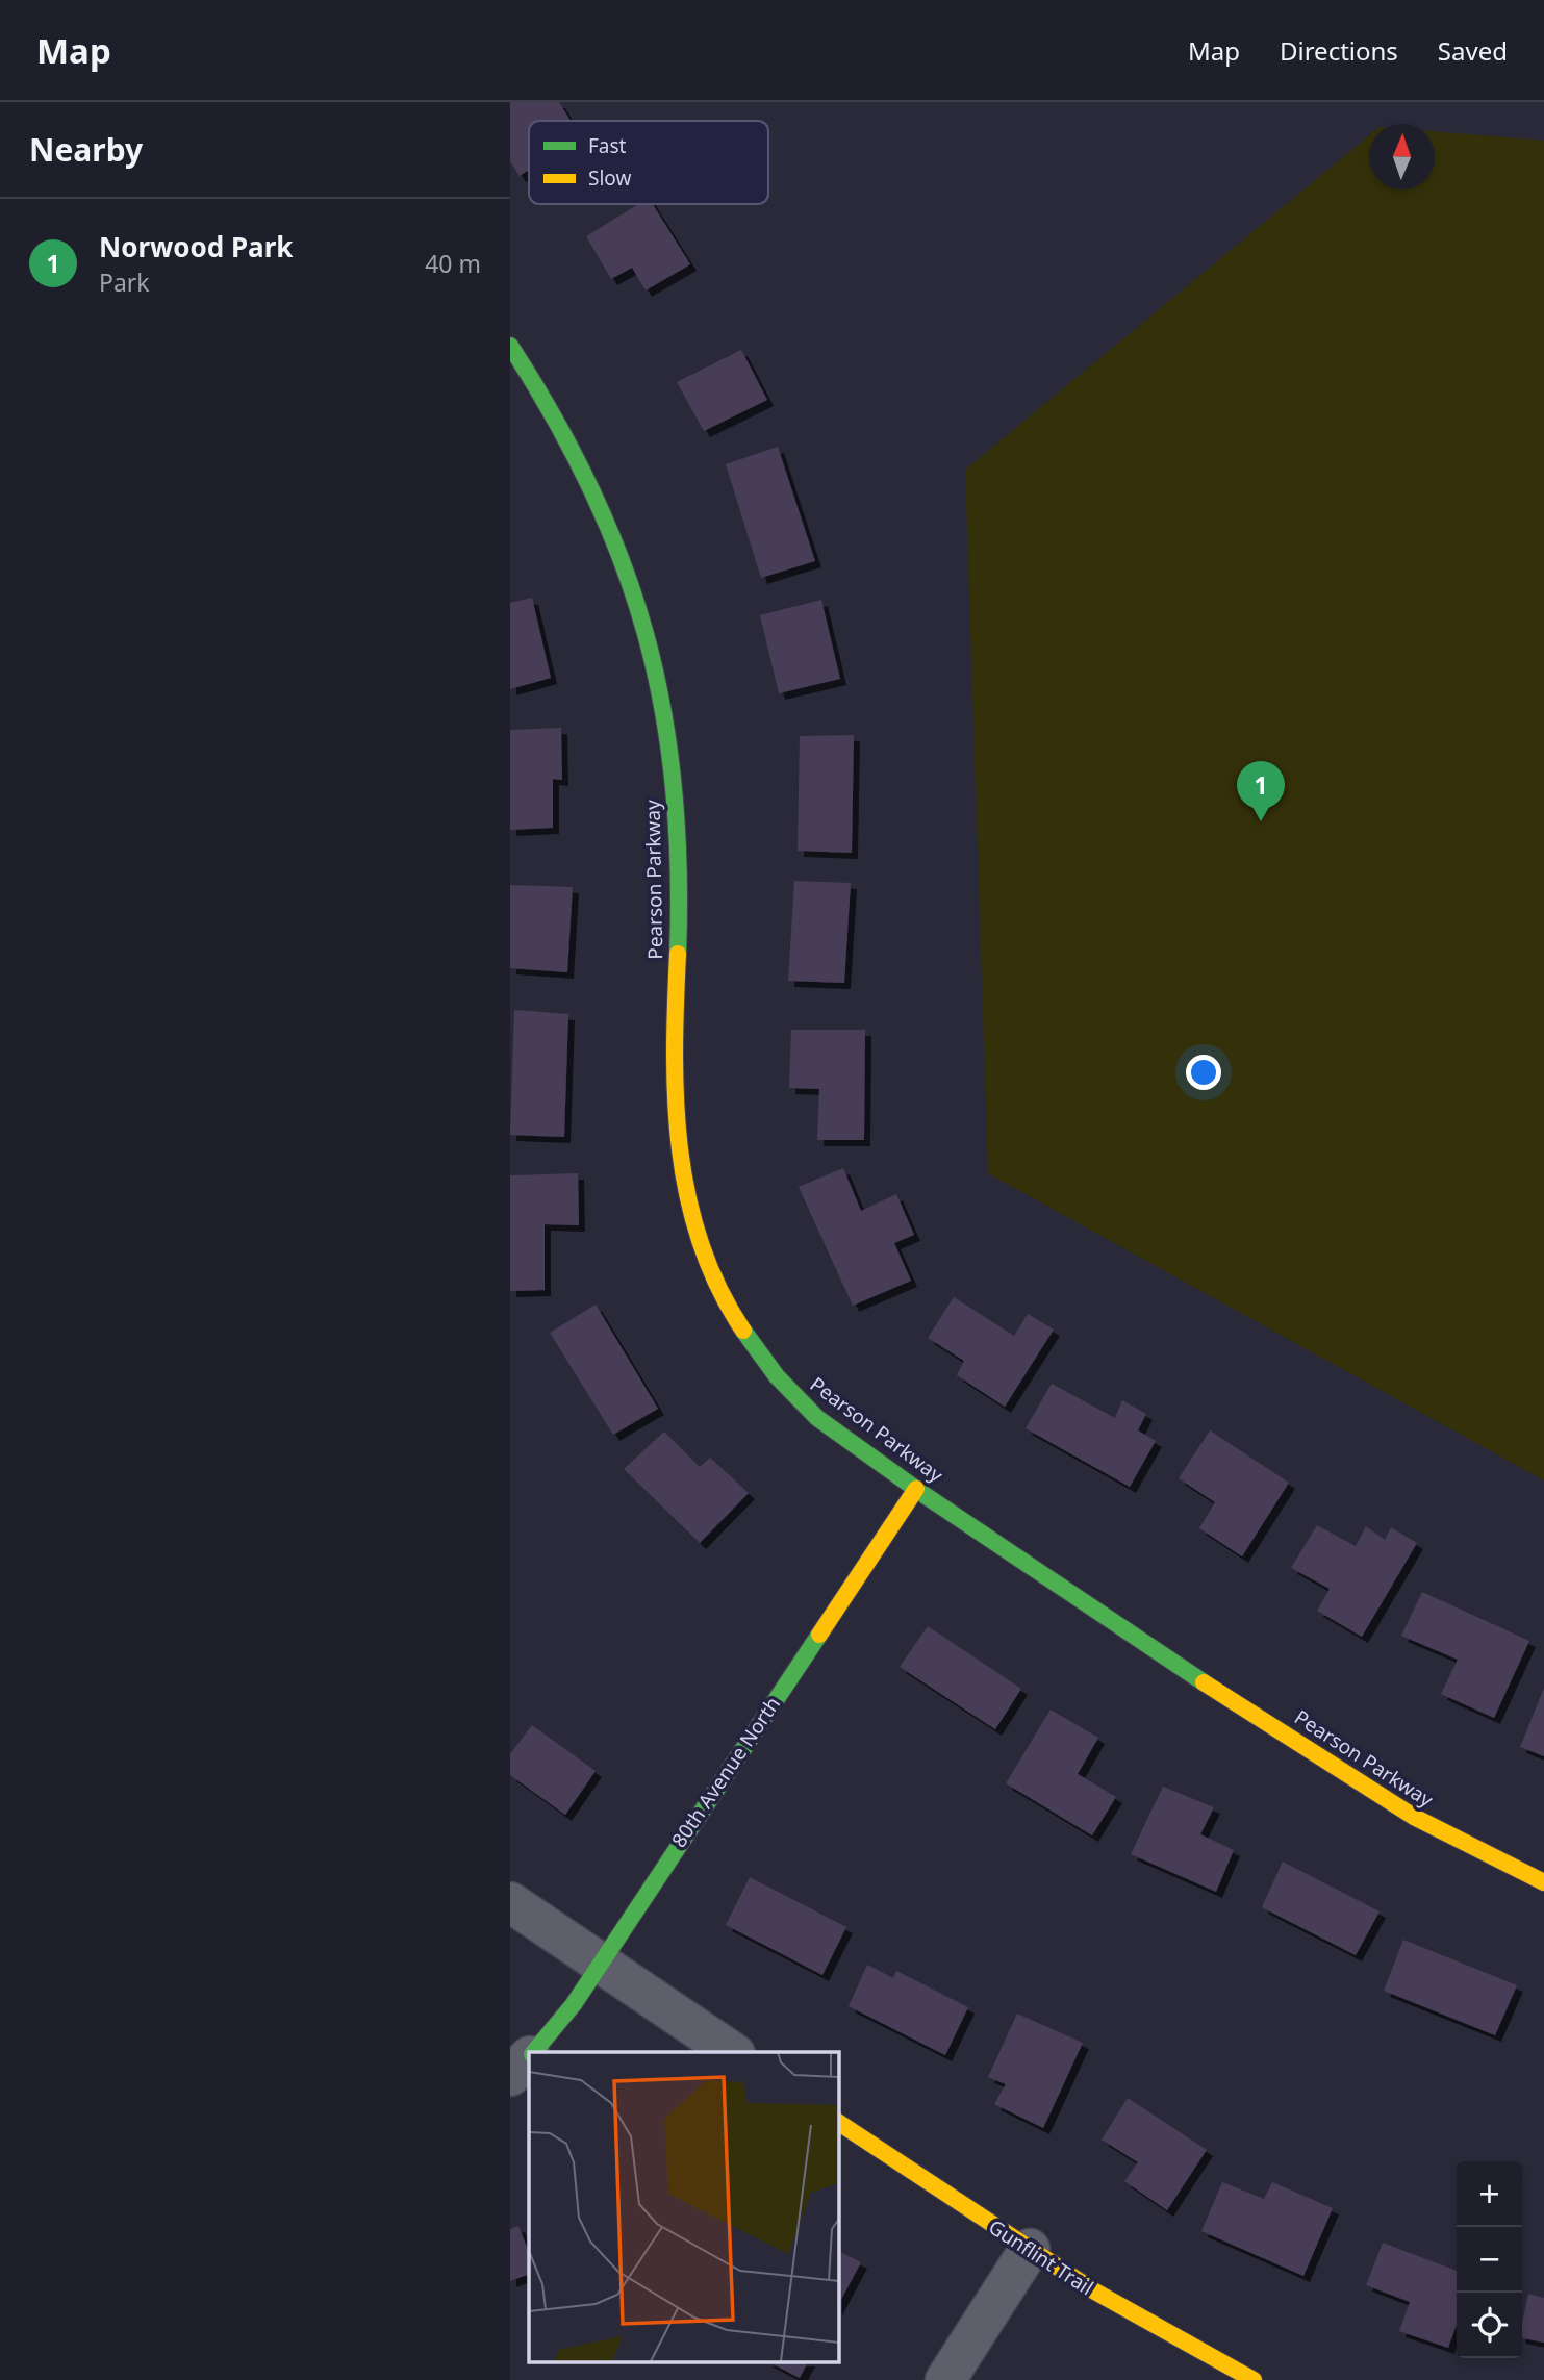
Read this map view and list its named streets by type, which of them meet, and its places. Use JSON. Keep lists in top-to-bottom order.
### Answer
{
  "streets": {
    "street": ["Pearson Parkway", "80th Avenue North", "Gunflint Trail"]
  },
  "crossings": [
    ["Pearson Parkway", "80th Avenue North"]
  ],
  "legend": ["Fast", "Slow"],
  "north": "top",
  "page": {
    "header": "Map",
    "nav": ["Map", "Directions", "Saved"],
    "heading": "Nearby",
    "list": [
      {
        "mark": "1",
        "name": "Norwood Park",
        "note": "Park",
        "value": "40 m"
      }
    ],
    "pins": "1",
    "map_buttons": ["+", "−"]
  }
}
